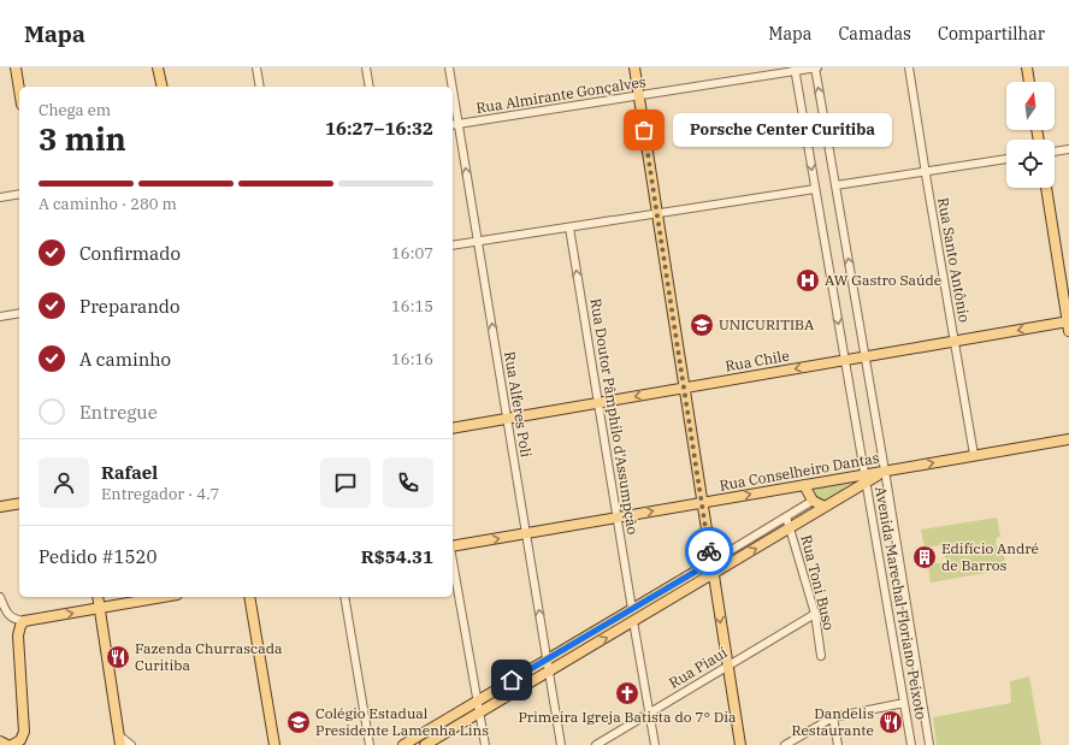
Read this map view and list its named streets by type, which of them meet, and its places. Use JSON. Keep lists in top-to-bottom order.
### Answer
{
  "streets": {
    "main road": ["Rua Chile", "Rua Conselheiro Dantas"],
    "street": [
      "Rua Almirante Gonçalves",
      "Rua Santo Antônio",
      "Rua Alferes Poli",
      "Rua Doutor Pâmphilo d'Assumpção",
      "Rua Toni Buso",
      "Avenida Marechal Floriano Peixoto",
      "Rua Piauí"
    ]
  },
  "crossings": [
    ["Rua Almirante Gonçalves", "Rua Alferes Poli"],
    ["Rua Almirante Gonçalves", "Avenida Marechal Floriano Peixoto"],
    ["Rua Santo Antônio", "Rua Chile"],
    ["Rua Santo Antônio", "Rua Conselheiro Dantas"],
    ["Rua Chile", "Rua Alferes Poli"],
    ["Rua Chile", "Rua Doutor Pâmphilo d'Assumpção"],
    ["Rua Chile", "Avenida Marechal Floriano Peixoto"],
    ["Rua Alferes Poli", "Rua Conselheiro Dantas"],
    ["Rua Doutor Pâmphilo d'Assumpção", "Rua Conselheiro Dantas"],
    ["Rua Conselheiro Dantas", "Avenida Marechal Floriano Peixoto"],
    ["Rua Toni Buso", "Rua Piauí"]
  ],
  "one_way": ["Rua Chile", "Rua Alferes Poli", "Rua Doutor Pâmphilo d'Assumpção"],
  "places": {
    "other": ["Porsche Center Curitiba"],
    "hospital": ["AW Gastro Saúde"],
    "school or university": ["UNICURITIBA", "Colégio Estadual Presidente Lamenha Lins"],
    "building": ["Edifício André de Barros"],
    "restaurant": ["Fazenda Churrascada Curitiba", "Dandelis Restaurante"],
    "church": ["Primeira Igreja Batista do 7° Dia"]
  },
  "north": "top",
  "page": {
    "header": "Mapa",
    "nav": ["Mapa", "Camadas", "Compartilhar"],
    "heading": ["3 min", "Chega em", "16:27–16:32"],
    "panel": [
      "Rafael",
      "Entregador · 4.7",
      "Pedido #1520",
      "R$54.31"
    ],
    "bubble": "Porsche Center Curitiba",
    "bar": "A caminho · 280 m",
    "list": [
      ["Confirmado", "16:07"],
      ["Preparando", "16:15"],
      ["A caminho", "16:16"],
      "Entregue"
    ]
  }
}
